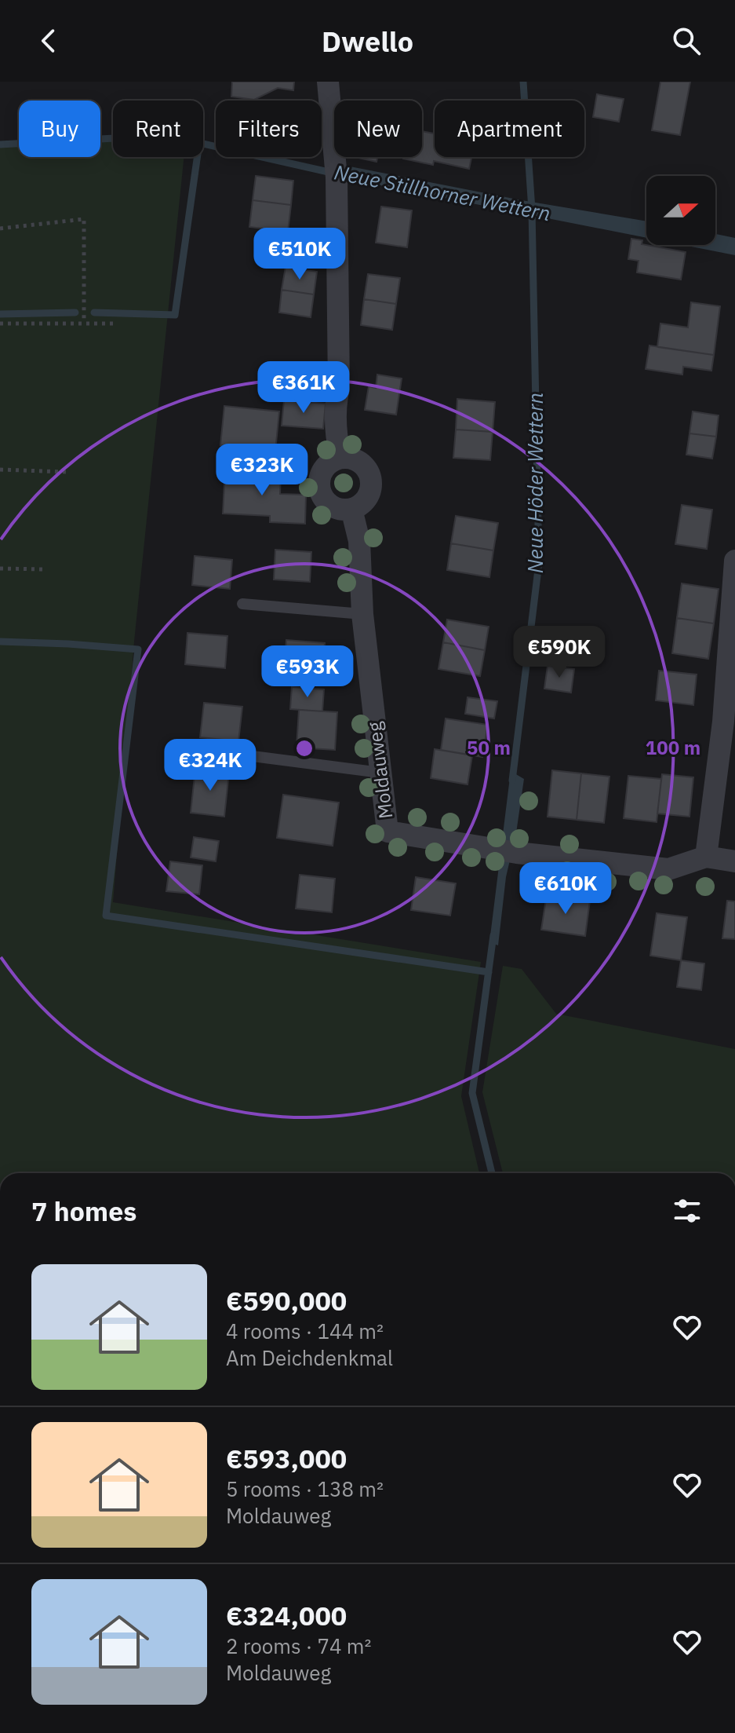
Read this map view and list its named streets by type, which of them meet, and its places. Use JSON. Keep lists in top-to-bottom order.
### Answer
{
  "streets": {
    "street": ["Moldauweg"]
  },
  "water": ["Neue Stillhorner Wettern", "Neue Höder Wettern"],
  "north": "right",
  "page": {
    "header": "Dwello",
    "chip": [
      "Buy",
      "Rent",
      "Filters",
      "New",
      "Apartment"
    ],
    "price": [
      "€510K",
      "€361K",
      "€323K",
      "€590K",
      "€593K",
      "€324K",
      "€610K"
    ],
    "heading": "7 homes",
    "list": [
      {
        "name": "€590,000",
        "note": "4 rooms · 144 m² · Am Deichdenkmal"
      },
      {
        "name": "€593,000",
        "note": "5 rooms · 138 m² · Moldauweg"
      },
      {
        "name": "€324,000",
        "note": "2 rooms · 74 m² · Moldauweg"
      }
    ]
  },
  "rings": ["50 m", "100 m"]
}
